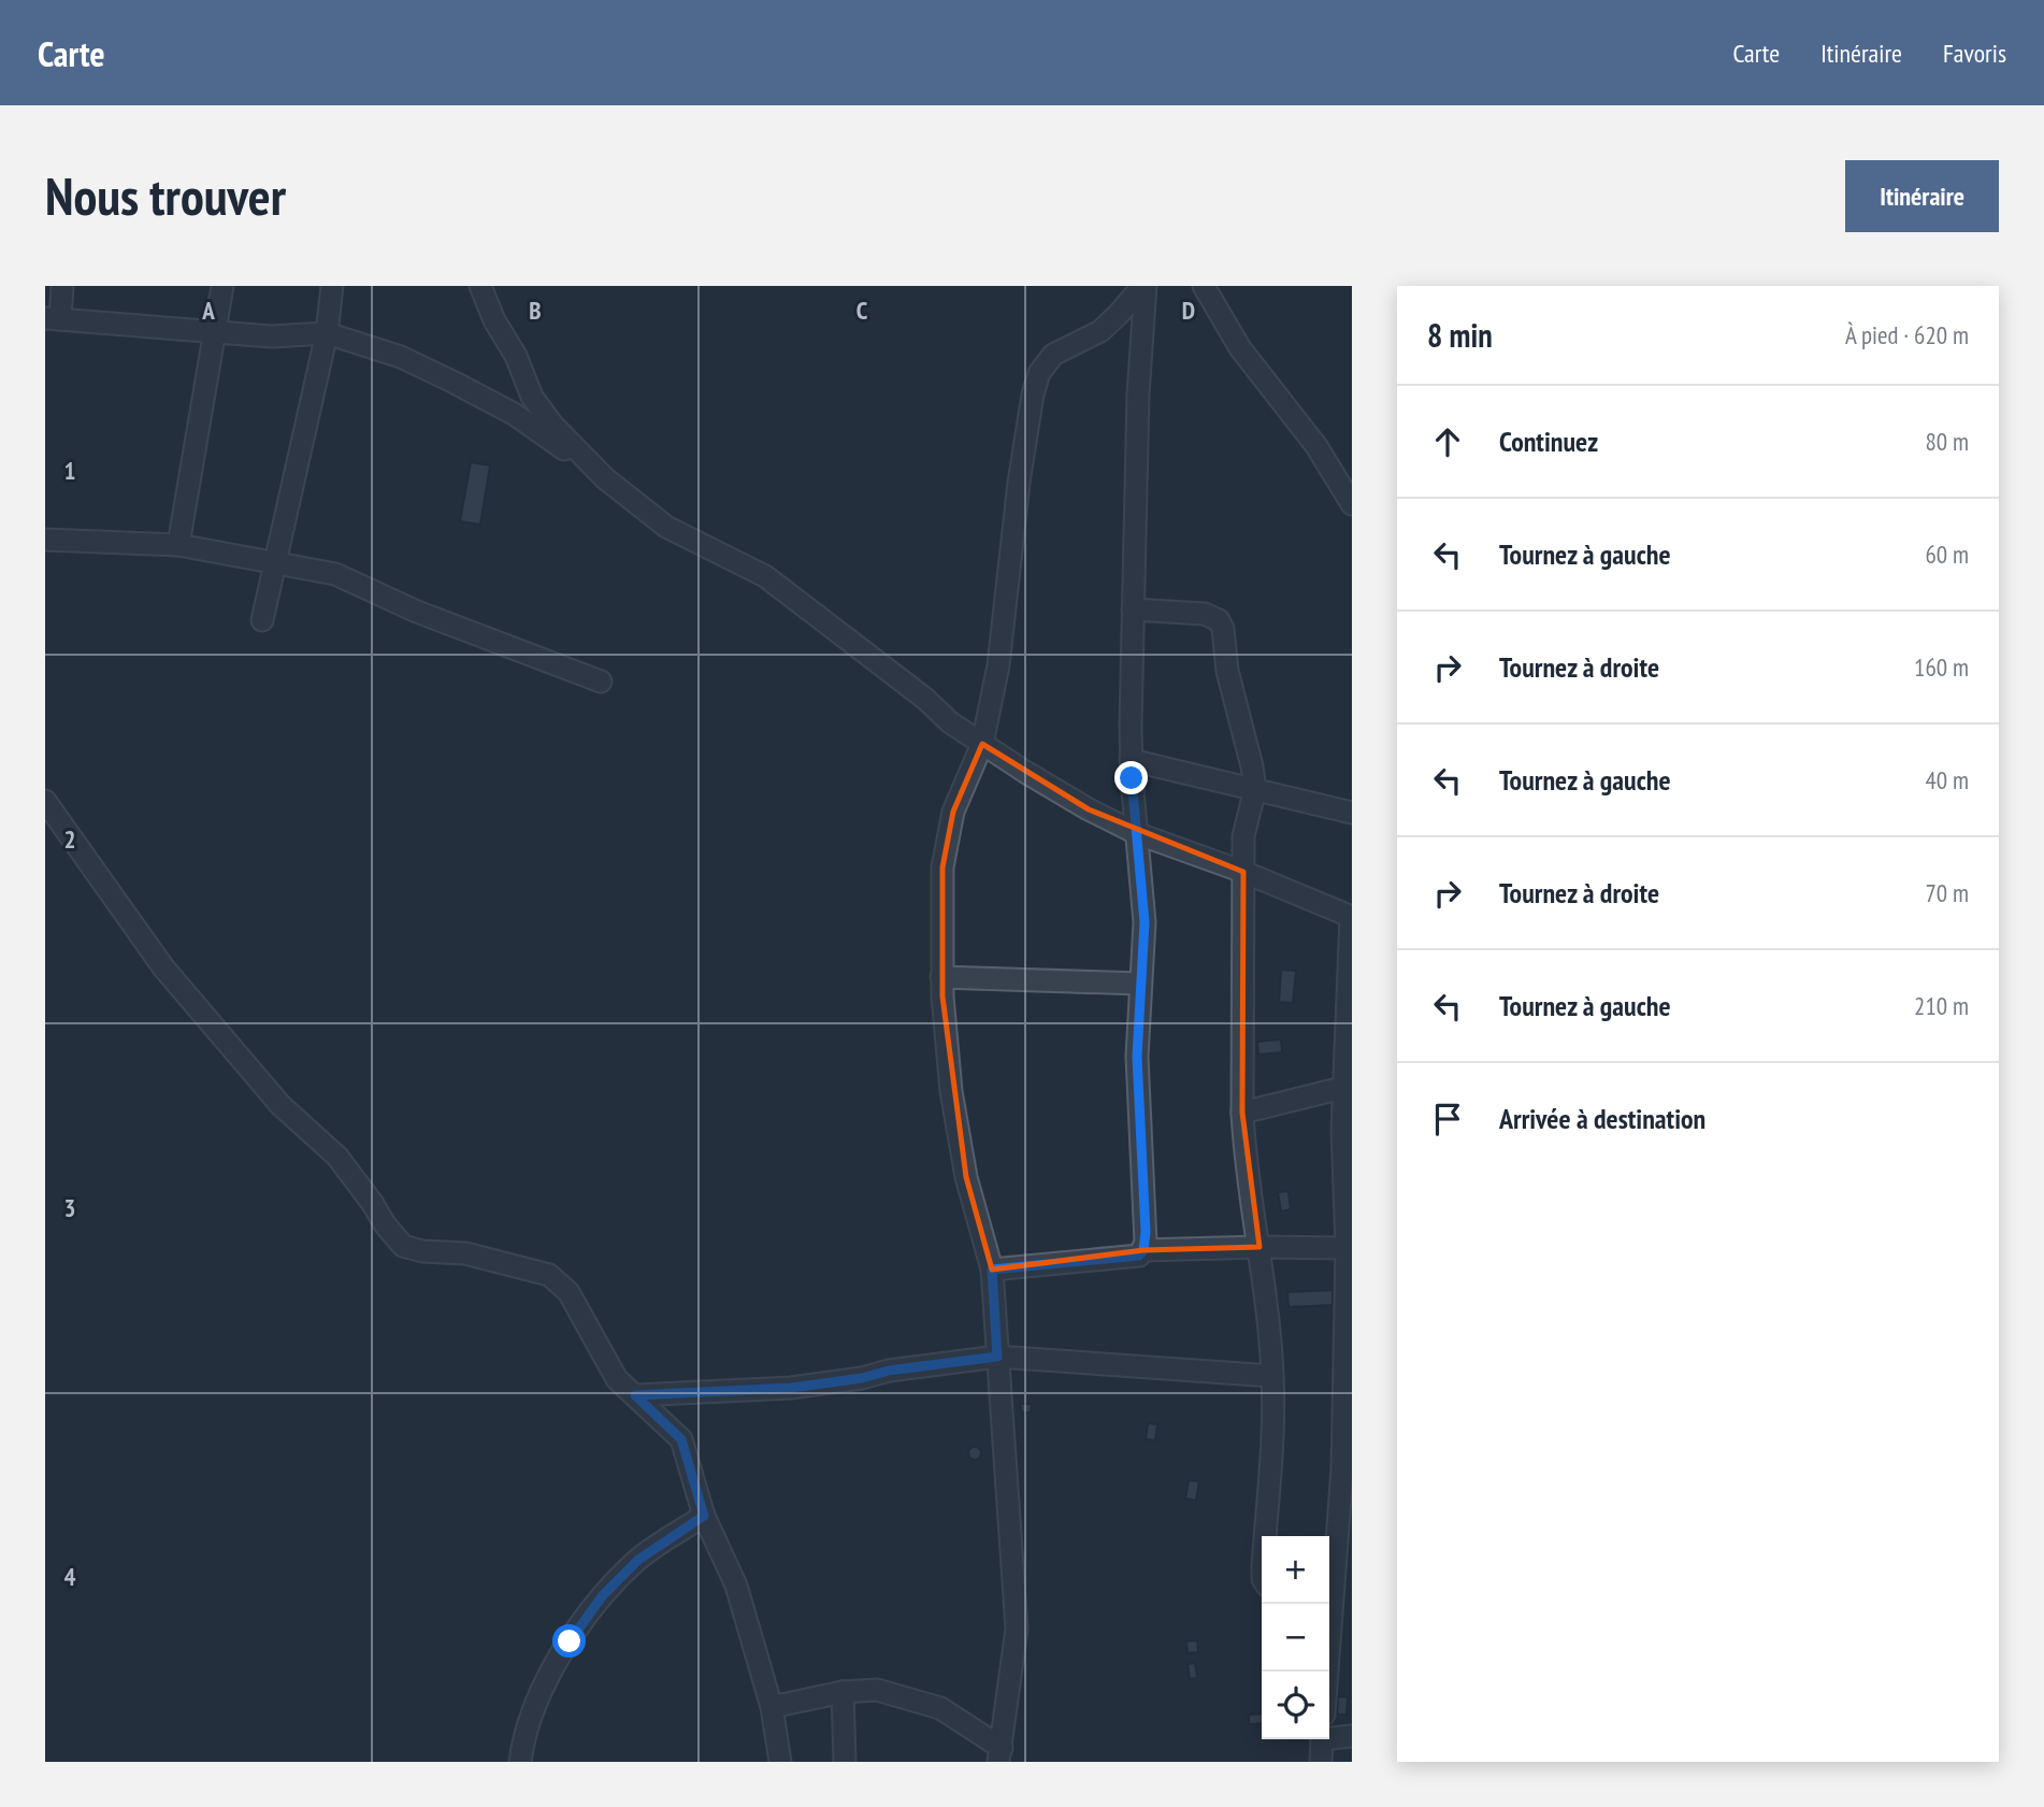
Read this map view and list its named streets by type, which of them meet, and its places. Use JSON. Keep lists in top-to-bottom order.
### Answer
{
  "page": {
    "header": "Carte",
    "nav": ["Carte", "Itinéraire", "Favoris"],
    "buttons": "Itinéraire",
    "title": "Nous trouver",
    "heading": ["8 min", "À pied · 620 m"],
    "list": [
      ["Continuez", "80 m"],
      ["Tournez à gauche", "60 m"],
      ["Tournez à droite", "160 m"],
      ["Tournez à gauche", "40 m"],
      ["Tournez à droite", "70 m"],
      ["Tournez à gauche", "210 m"],
      "Arrivée à destination"
    ],
    "map_buttons": ["+", "−"]
  },
  "grid": {
    "columns": [
      "A",
      "B",
      "C",
      "D"
    ],
    "rows": [
      "1",
      "2",
      "3",
      "4"
    ]
  }
}
